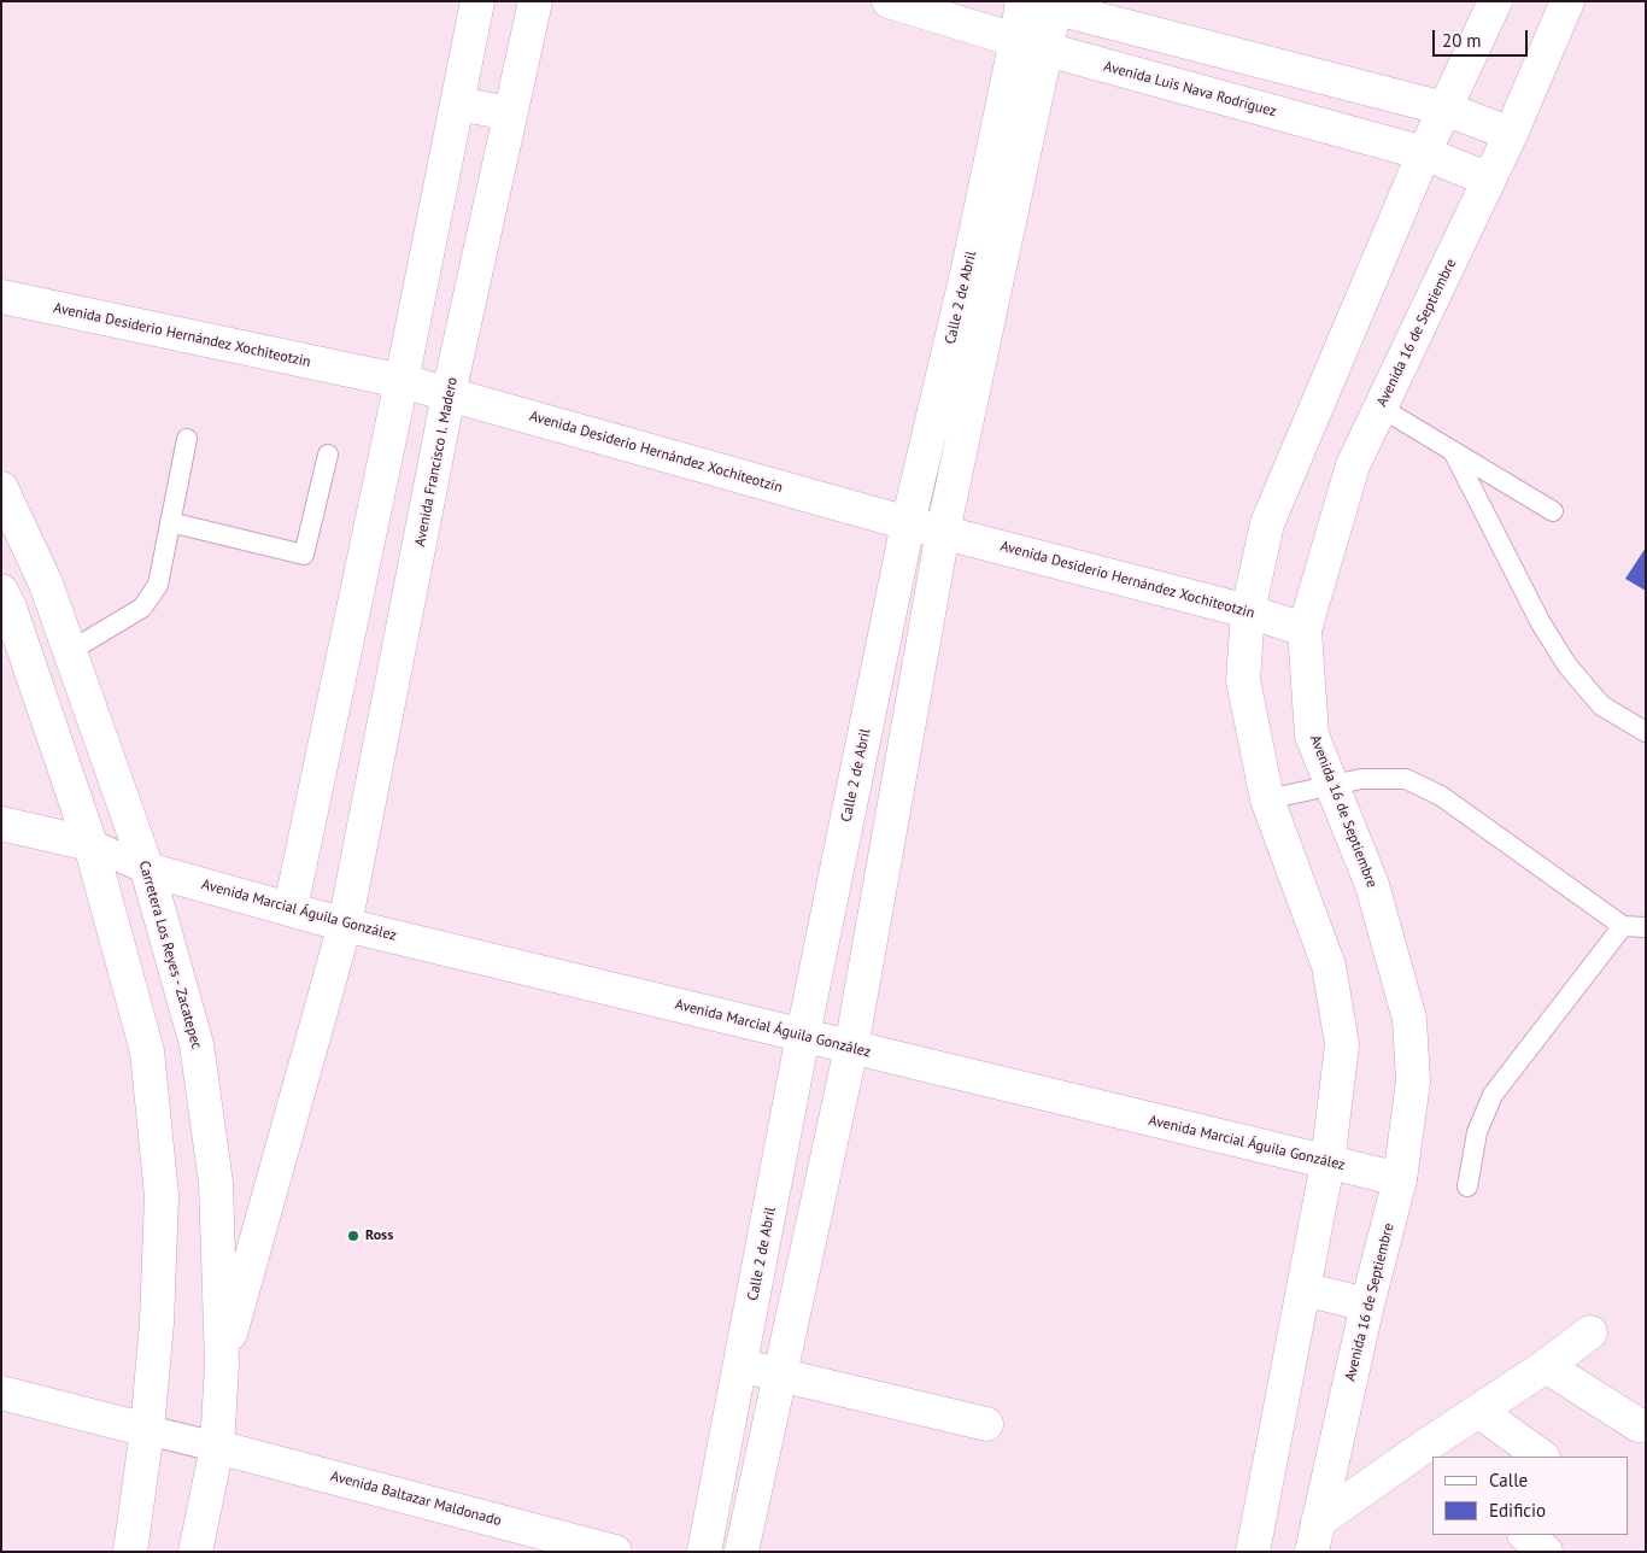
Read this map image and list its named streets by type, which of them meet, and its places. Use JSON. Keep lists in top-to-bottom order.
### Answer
{
  "streets": {
    "street": [
      "Avenida Luis Nava Rodríguez",
      "Calle 2 de Abril",
      "Avenida 16 de Septiembre",
      "Avenida Desiderio Hernández Xochiteotzin",
      "Avenida Francisco I. Madero",
      "Avenida Marcial Águila González",
      "Carretera Los Reyes - Zacatepec",
      "Avenida Baltazar Maldonado"
    ]
  },
  "crossings": [
    ["Avenida Luis Nava Rodríguez", "Calle 2 de Abril"],
    ["Avenida Luis Nava Rodríguez", "Avenida 16 de Septiembre"],
    ["Calle 2 de Abril", "Avenida Desiderio Hernández Xochiteotzin"],
    ["Calle 2 de Abril", "Avenida Marcial Águila González"],
    ["Avenida 16 de Septiembre", "Avenida Desiderio Hernández Xochiteotzin"],
    ["Avenida 16 de Septiembre", "Avenida Marcial Águila González"],
    ["Avenida Desiderio Hernández Xochiteotzin", "Avenida Francisco I. Madero"],
    ["Avenida Francisco I. Madero", "Avenida Marcial Águila González"],
    ["Avenida Francisco I. Madero", "Carretera Los Reyes - Zacatepec"],
    ["Avenida Marcial Águila González", "Carretera Los Reyes - Zacatepec"],
    ["Carretera Los Reyes - Zacatepec", "Avenida Baltazar Maldonado"]
  ],
  "places": ["Ross"],
  "legend": ["Calle", "Edificio"],
  "scale_bar": "20 m"
}
